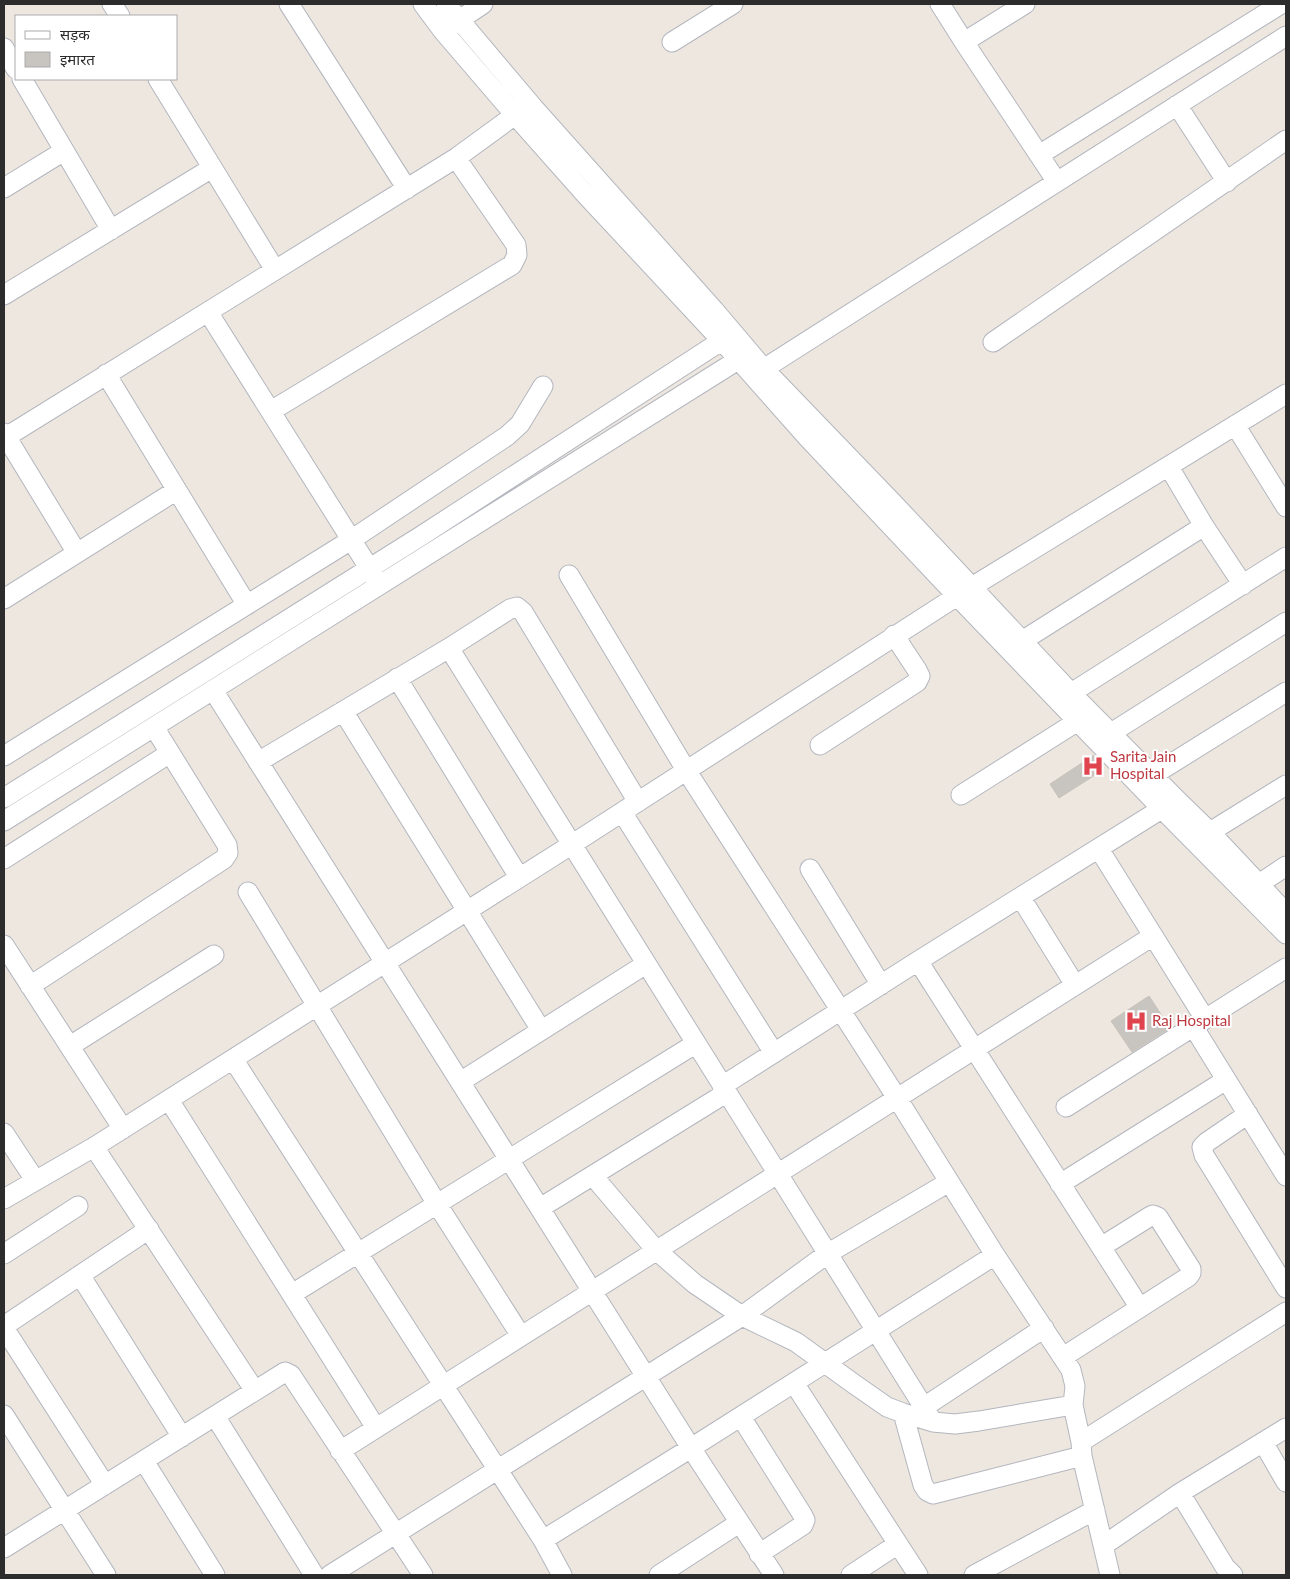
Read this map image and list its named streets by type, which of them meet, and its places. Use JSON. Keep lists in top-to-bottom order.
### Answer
{
  "places": {
    "hospital": ["Sarita Jain Hospital", "Raj Hospital"]
  },
  "legend": ["सड़क", "इमारत"]
}
